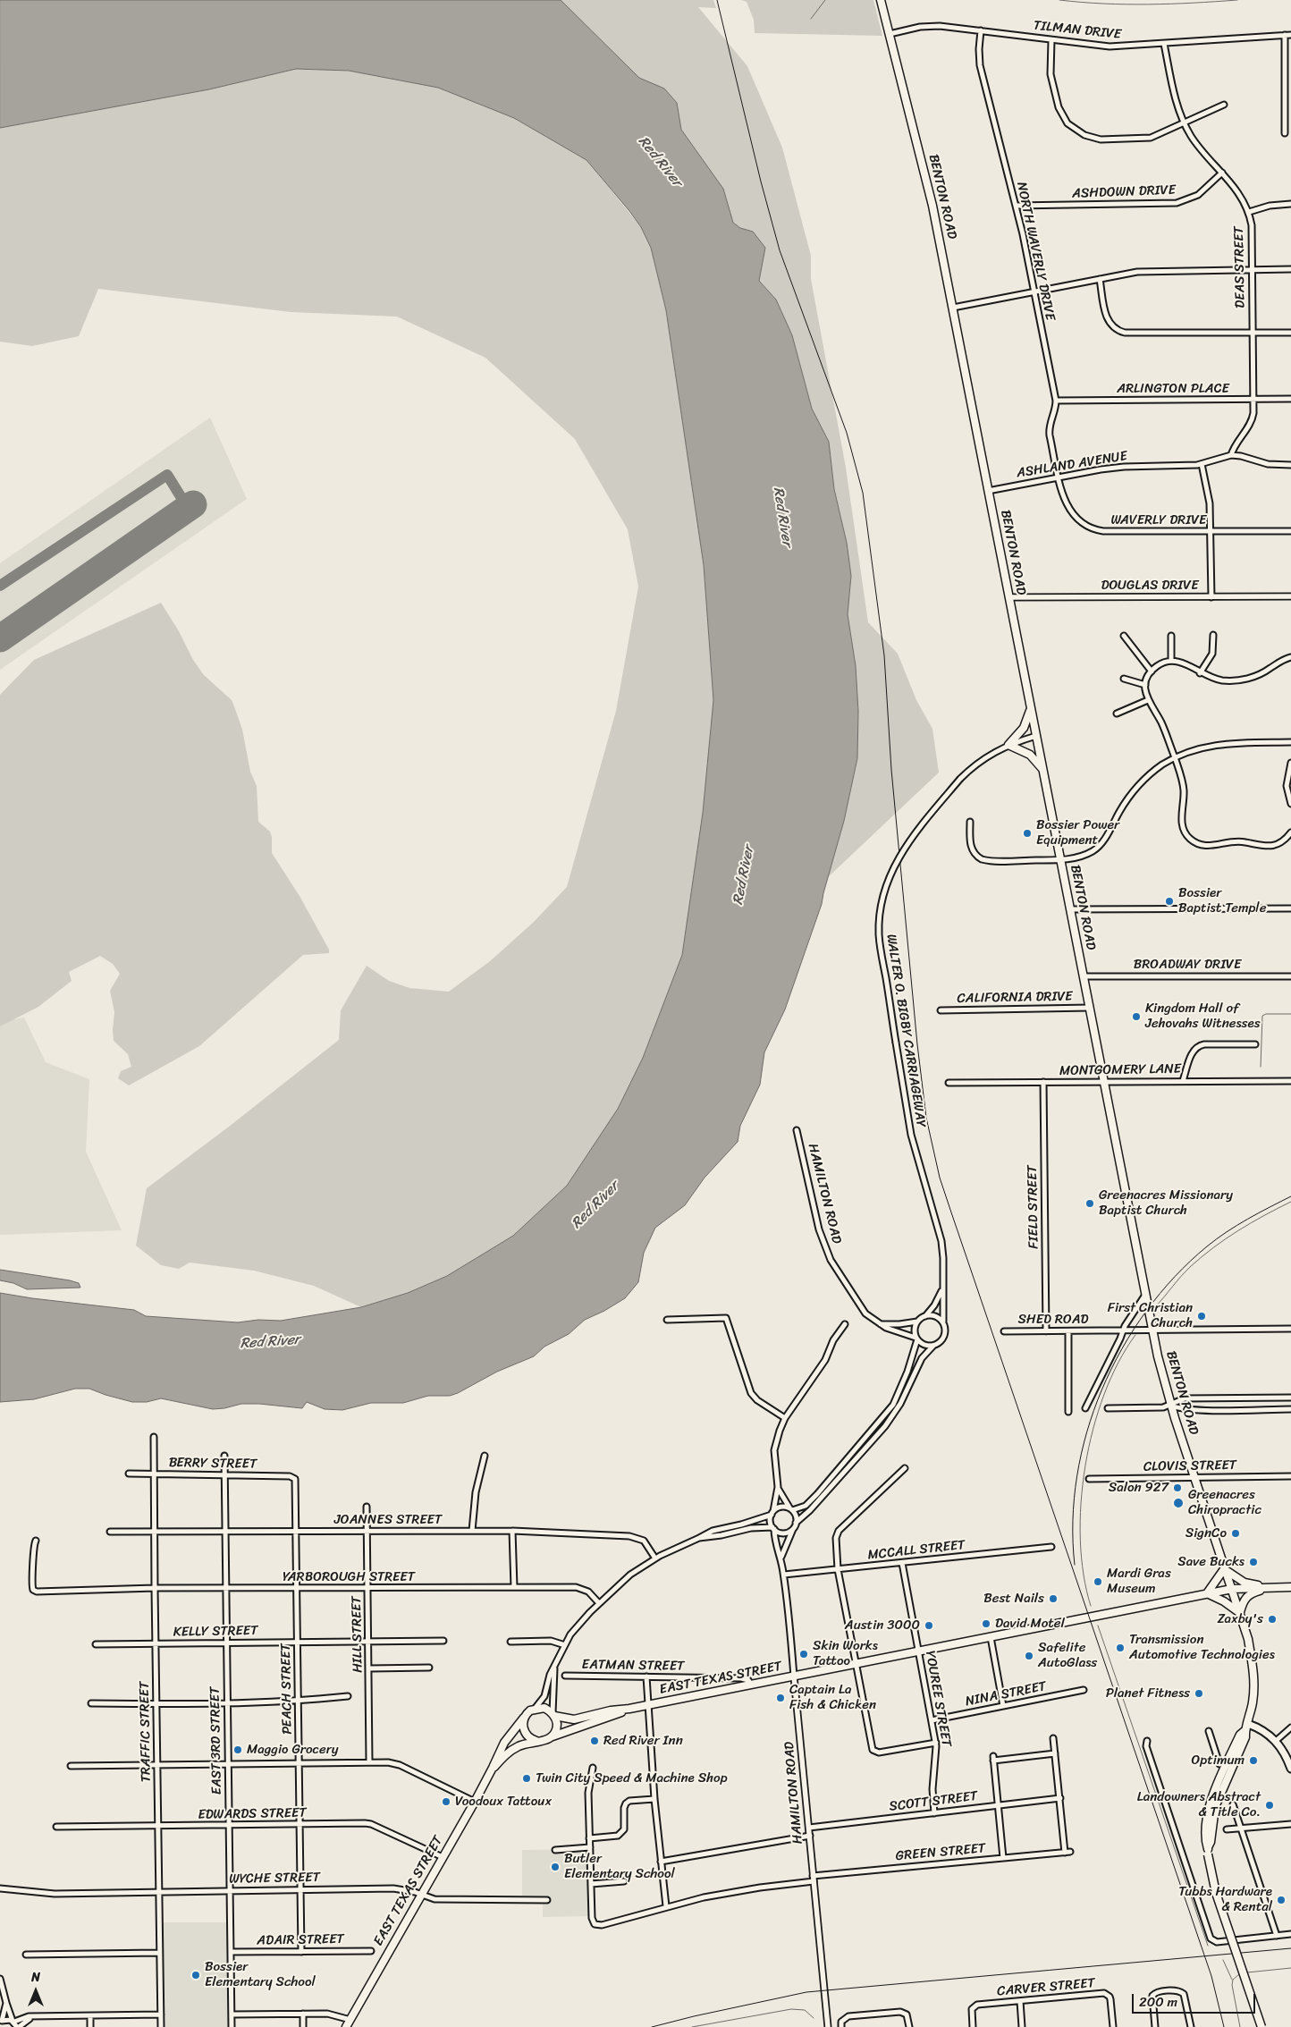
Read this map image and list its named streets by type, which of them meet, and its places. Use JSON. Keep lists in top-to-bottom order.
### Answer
{
  "streets": {
    "main road": ["BENTON ROAD", "EAST TEXAS STREET"],
    "street": [
      "TILMAN DRIVE",
      "ASHDOWN DRIVE",
      "NORTH WAVERLY DRIVE",
      "DEAS STREET",
      "ARLINGTON PLACE",
      "ASHLAND AVENUE",
      "WAVERLY DRIVE",
      "DOUGLAS DRIVE",
      "BROADWAY DRIVE",
      "CALIFORNIA DRIVE",
      "WALTER O. BIGBY CARRIAGEWAY",
      "MONTGOMERY LANE",
      "HAMILTON ROAD",
      "FIELD STREET",
      "SHED ROAD",
      "BERRY STREET",
      "CLOVIS STREET",
      "JOANNES STREET",
      "MCCALL STREET",
      "YARBOROUGH STREET",
      "KELLY STREET",
      "HILL STREET",
      "EATMAN STREET",
      "PEACH STREET",
      "NINA STREET",
      "YOUREE STREET",
      "TRAFFIC STREET",
      "EAST 3RD STREET",
      "SCOTT STREET",
      "EDWARDS STREET",
      "GREEN STREET",
      "WYCHE STREET",
      "ADAIR STREET",
      "CARVER STREET"
    ]
  },
  "crossings": [
    ["TILMAN DRIVE", "BENTON ROAD"],
    ["TILMAN DRIVE", "NORTH WAVERLY DRIVE"],
    ["TILMAN DRIVE", "DEAS STREET"],
    ["ASHDOWN DRIVE", "NORTH WAVERLY DRIVE"],
    ["ASHDOWN DRIVE", "DEAS STREET"],
    ["BENTON ROAD", "ASHLAND AVENUE"],
    ["BENTON ROAD", "DOUGLAS DRIVE"],
    ["BENTON ROAD", "BROADWAY DRIVE"],
    ["BENTON ROAD", "CALIFORNIA DRIVE"],
    ["BENTON ROAD", "WALTER O. BIGBY CARRIAGEWAY"],
    ["BENTON ROAD", "MONTGOMERY LANE"],
    ["BENTON ROAD", "SHED ROAD"],
    ["BENTON ROAD", "CLOVIS STREET"],
    ["BENTON ROAD", "EAST TEXAS STREET"],
    ["NORTH WAVERLY DRIVE", "ARLINGTON PLACE"],
    ["NORTH WAVERLY DRIVE", "ASHLAND AVENUE"],
    ["NORTH WAVERLY DRIVE", "WAVERLY DRIVE"],
    ["DEAS STREET", "ARLINGTON PLACE"],
    ["DEAS STREET", "ASHLAND AVENUE"],
    ["ASHLAND AVENUE", "WAVERLY DRIVE"],
    ["WALTER O. BIGBY CARRIAGEWAY", "HAMILTON ROAD"],
    ["MONTGOMERY LANE", "FIELD STREET"],
    ["HAMILTON ROAD", "MCCALL STREET"],
    ["HAMILTON ROAD", "EAST TEXAS STREET"],
    ["HAMILTON ROAD", "SCOTT STREET"],
    ["HAMILTON ROAD", "GREEN STREET"],
    ["FIELD STREET", "SHED ROAD"],
    ["BERRY STREET", "PEACH STREET"],
    ["BERRY STREET", "TRAFFIC STREET"],
    ["BERRY STREET", "EAST 3RD STREET"],
    ["JOANNES STREET", "HILL STREET"],
    ["JOANNES STREET", "PEACH STREET"],
    ["JOANNES STREET", "TRAFFIC STREET"],
    ["JOANNES STREET", "EAST 3RD STREET"],
    ["MCCALL STREET", "YOUREE STREET"],
    ["YARBOROUGH STREET", "HILL STREET"],
    ["YARBOROUGH STREET", "PEACH STREET"],
    ["YARBOROUGH STREET", "TRAFFIC STREET"],
    ["YARBOROUGH STREET", "EAST 3RD STREET"],
    ["KELLY STREET", "HILL STREET"],
    ["KELLY STREET", "PEACH STREET"],
    ["KELLY STREET", "TRAFFIC STREET"],
    ["KELLY STREET", "EAST 3RD STREET"],
    ["EATMAN STREET", "EAST TEXAS STREET"],
    ["EAST TEXAS STREET", "YOUREE STREET"],
    ["EAST TEXAS STREET", "EDWARDS STREET"],
    ["EAST TEXAS STREET", "WYCHE STREET"],
    ["PEACH STREET", "EDWARDS STREET"],
    ["PEACH STREET", "WYCHE STREET"],
    ["PEACH STREET", "ADAIR STREET"],
    ["NINA STREET", "YOUREE STREET"],
    ["YOUREE STREET", "SCOTT STREET"],
    ["TRAFFIC STREET", "EDWARDS STREET"],
    ["TRAFFIC STREET", "WYCHE STREET"],
    ["EAST 3RD STREET", "EDWARDS STREET"],
    ["EAST 3RD STREET", "WYCHE STREET"],
    ["EAST 3RD STREET", "ADAIR STREET"]
  ],
  "water": ["Red River"],
  "places": [
    "Bossier Power Equipment",
    "Bossier Baptist Temple",
    "Kingdom Hall of Jehovahs Witnesses",
    "Greenacres Missionary Baptist Church",
    "First Christian Church",
    "Salon 927",
    "Greenacres Chiropractic",
    "SignCo",
    "Save Bucks",
    "Mardi Gras Museum",
    "Best Nails",
    "Zaxby's",
    "David Motel",
    "Austin 3000",
    "Transmission Automotive Technologies",
    "Skin Works Tattoo",
    "Safelite AutoGlass",
    "Planet Fitness",
    "Captain La Fish & Chicken",
    "Red River Inn",
    "Maggio Grocery",
    "Optimum",
    "Twin City Speed & Machine Shop",
    "Voodoux Tattoux",
    "Landowners Abstract & Title Co.",
    "Butler Elementary School",
    "Tubbs Hardware & Rental",
    "Bossier Elementary School"
  ],
  "scale_bar": "200 m",
  "north": "top"
}
